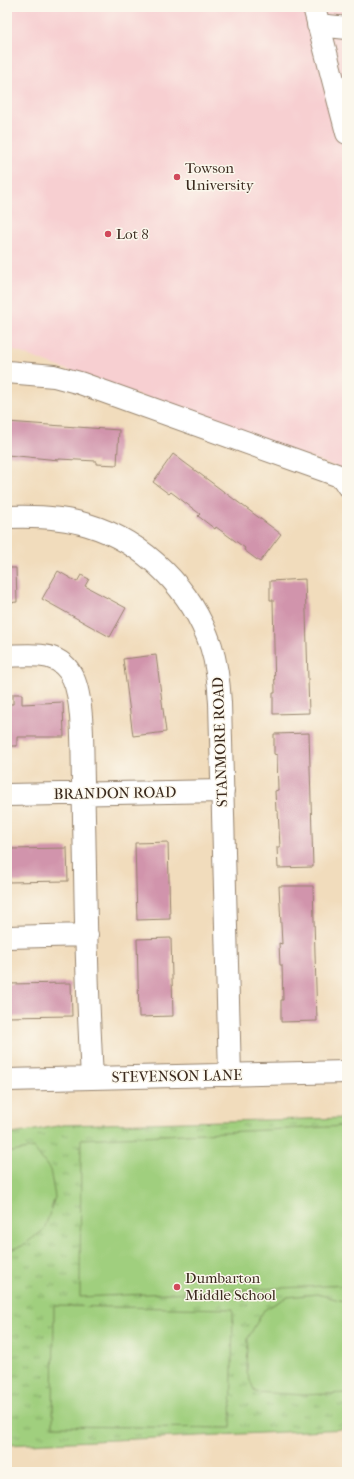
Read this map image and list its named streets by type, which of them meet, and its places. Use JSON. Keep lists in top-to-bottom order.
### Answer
{
  "streets": {
    "street": ["STANMORE ROAD", "BRANDON ROAD", "STEVENSON LANE"]
  },
  "crossings": [
    ["STANMORE ROAD", "BRANDON ROAD"],
    ["STANMORE ROAD", "STEVENSON LANE"]
  ],
  "places": ["Towson University", "Lot 8", "Dumbarton Middle School"]
}
